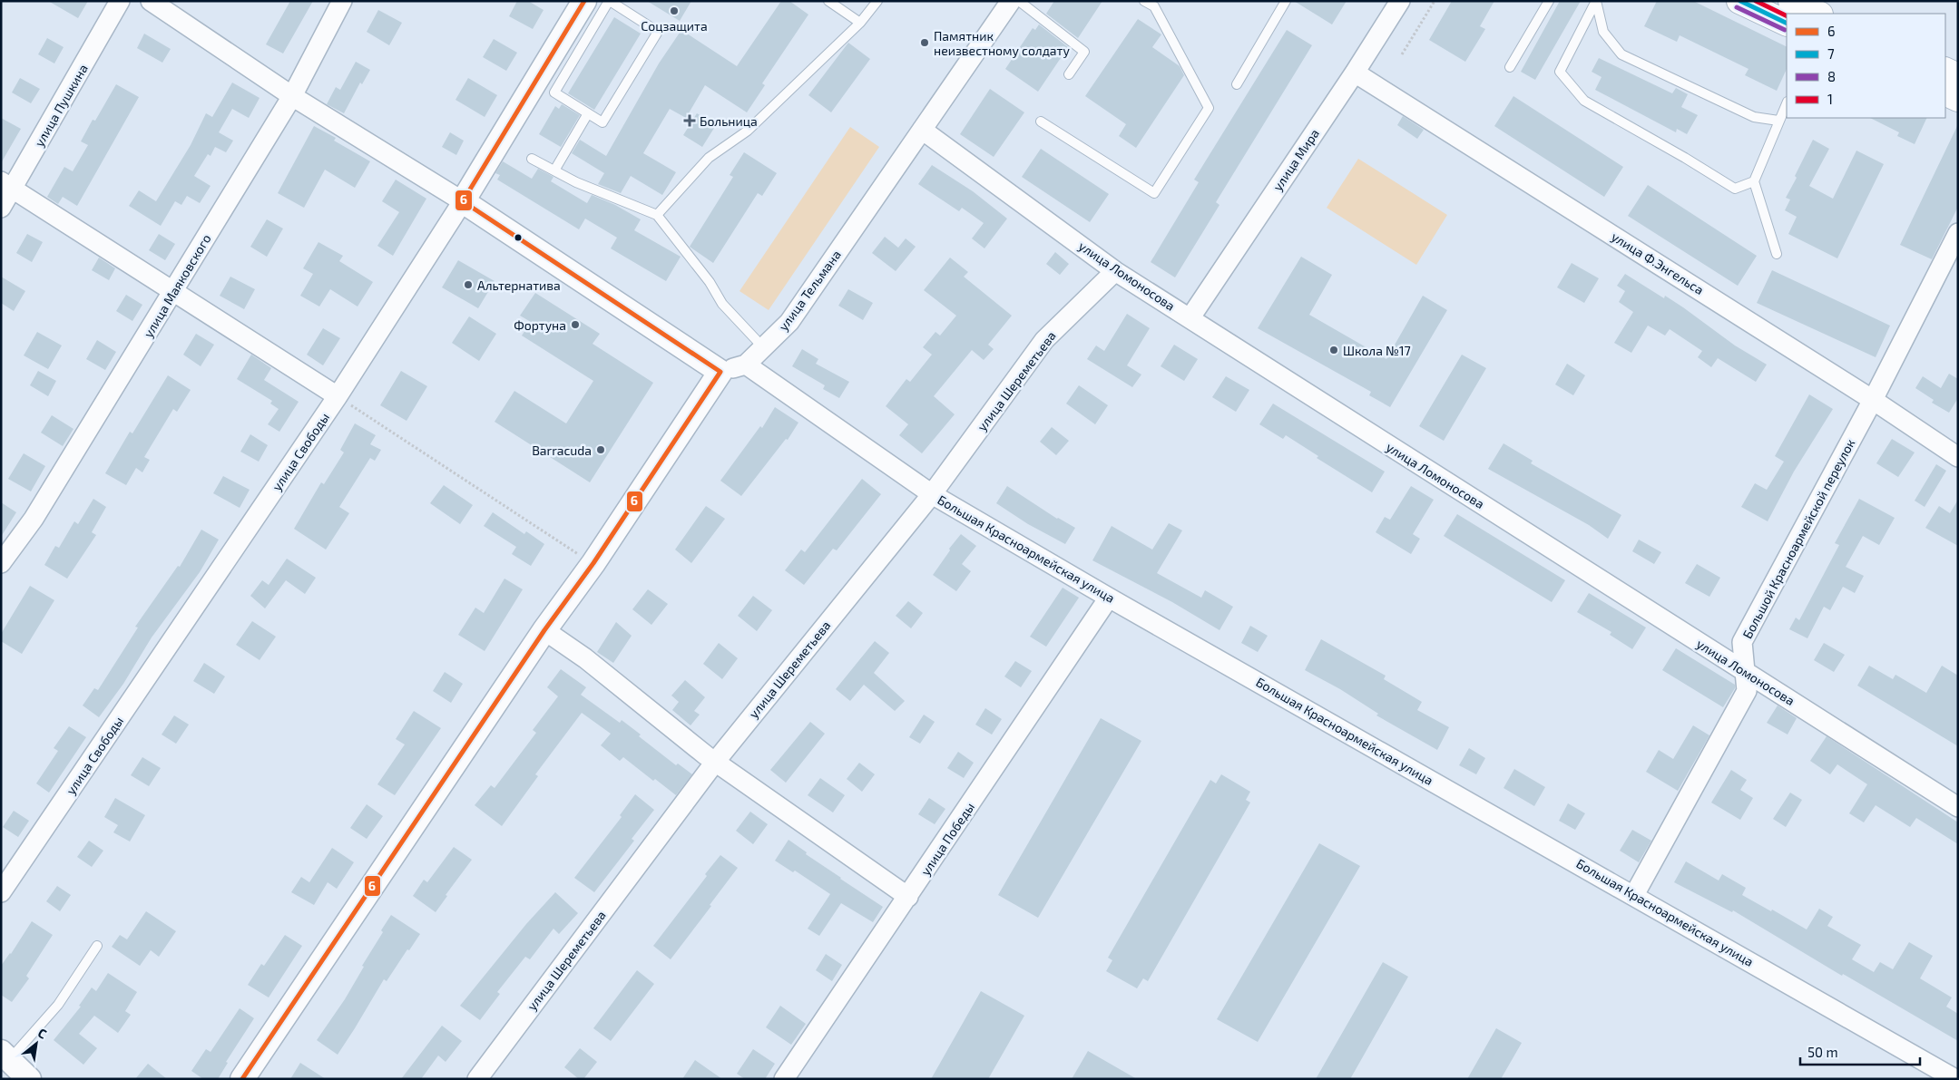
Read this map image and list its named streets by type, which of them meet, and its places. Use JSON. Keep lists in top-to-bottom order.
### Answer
{
  "streets": {
    "street": [
      "улица Пушкина",
      "улица Мира",
      "улица Ф.Энгельса",
      "улица Ломоносова",
      "улица Маяковского",
      "улица Тельмана",
      "улица Шереметьева",
      "улица Свободы",
      "Большой Красноармейской переулок",
      "Большая Красноармейская улица",
      "улица Победы"
    ]
  },
  "crossings": [
    ["улица Мира", "улица Ф.Энгельса"],
    ["улица Мира", "улица Ломоносова"],
    ["улица Ф.Энгельса", "Большой Красноармейской переулок"],
    ["улица Ломоносова", "улица Тельмана"],
    ["улица Ломоносова", "улица Шереметьева"],
    ["улица Ломоносова", "Большой Красноармейской переулок"],
    ["улица Тельмана", "Большая Красноармейская улица"],
    ["улица Шереметьева", "Большая Красноармейская улица"],
    ["Большой Красноармейской переулок", "Большая Красноармейская улица"],
    ["Большая Красноармейская улица", "улица Победы"]
  ],
  "places": {
    "other": [
      "Соцзащита",
      "Памятник неизвестному солдату",
      "Альтернатива",
      "Фортуна",
      "Школа №17",
      "Barracuda"
    ],
    "health": ["Больница"]
  },
  "lines": [
    "transit line 6",
    "transit line 7",
    "transit line 1",
    "transit line 8"
  ],
  "legend": [
    "6",
    "7",
    "8",
    "1"
  ],
  "scale_bar": "50 m",
  "north": "top right"
}
